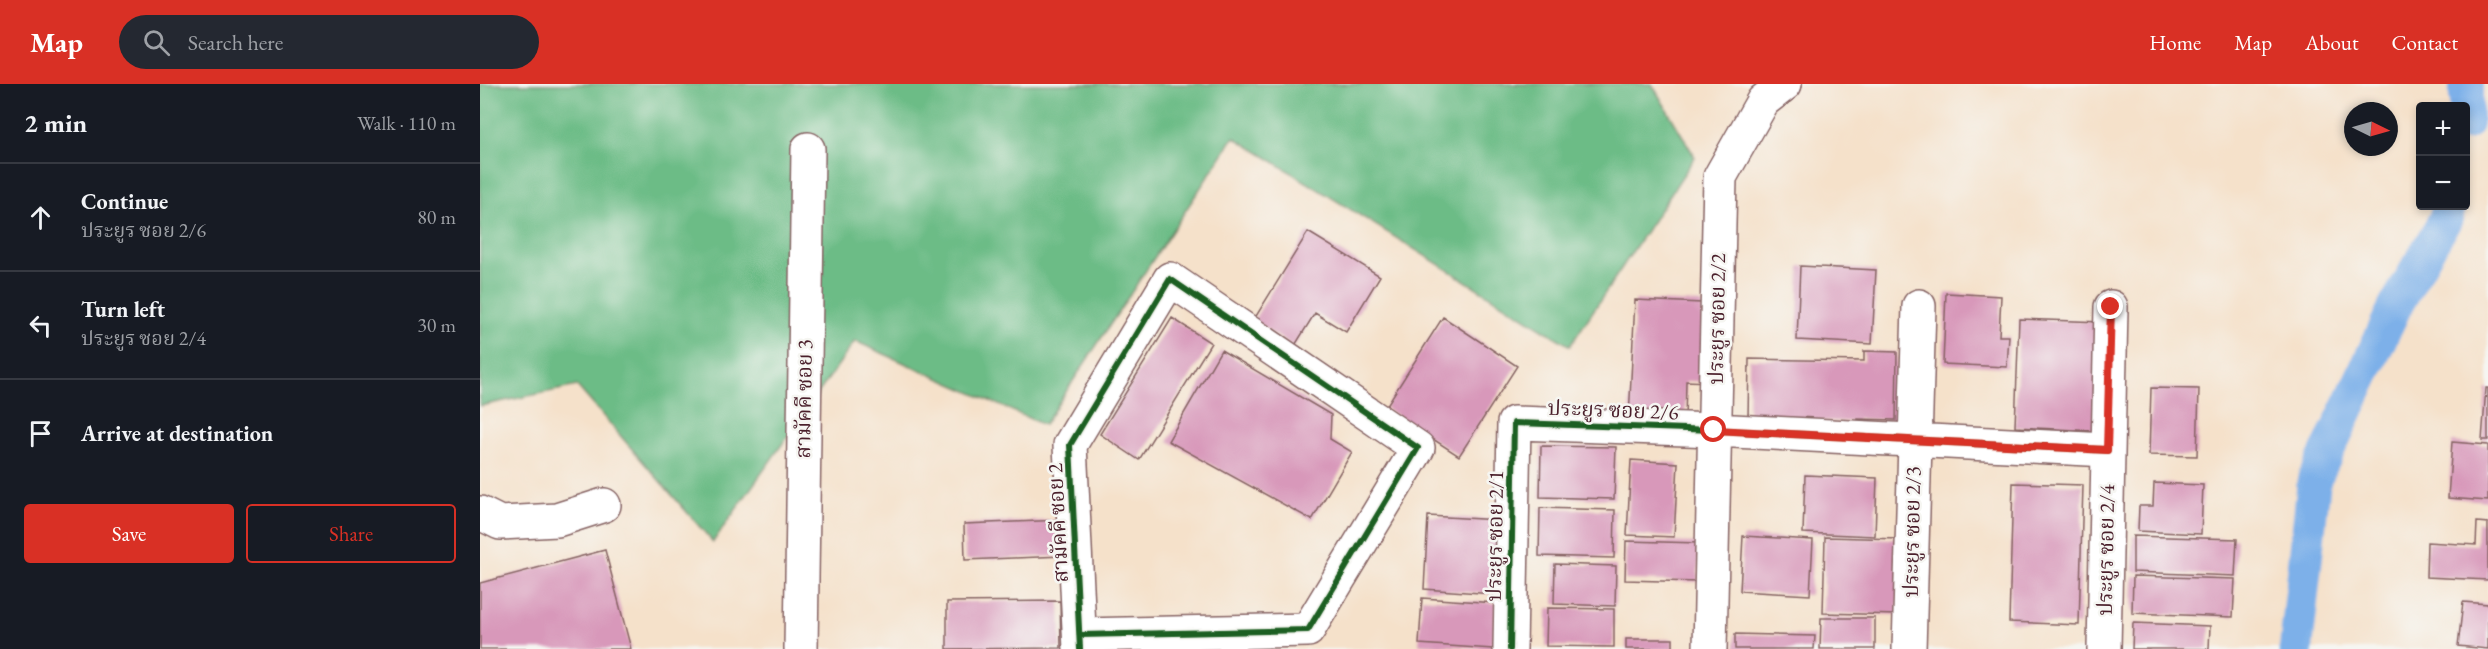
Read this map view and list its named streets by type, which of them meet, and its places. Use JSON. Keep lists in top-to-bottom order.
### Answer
{
  "streets": {
    "street": [
      "ประยูร ซอย 2/2",
      "สามัคคี ซอย 3",
      "ประยูร ซอย 2/6",
      "สามัคคี ซอย 2",
      "ประยูร ซอย 2/3",
      "ประยูร ซอย 2/1",
      "ประยูร ซอย 2/4"
    ]
  },
  "crossings": [
    ["ประยูร ซอย 2/2", "ประยูร ซอย 2/6"],
    ["ประยูร ซอย 2/6", "ประยูร ซอย 2/3"],
    ["ประยูร ซอย 2/6", "ประยูร ซอย 2/1"],
    ["ประยูร ซอย 2/6", "ประยูร ซอย 2/4"]
  ],
  "north": "right",
  "page": {
    "header": "Map",
    "search": "Search here",
    "nav": [
      "Home",
      "Map",
      "About",
      "Contact"
    ],
    "heading": ["2 min", "Walk · 110 m"],
    "map_buttons": ["+", "−"],
    "list": [
      ["Continue", "ประยูร ซอย 2/6", "80 m"],
      ["Turn left", "ประยูร ซอย 2/4", "30 m"],
      "Arrive at destination"
    ],
    "buttons": ["Save", "Share"]
  }
}
